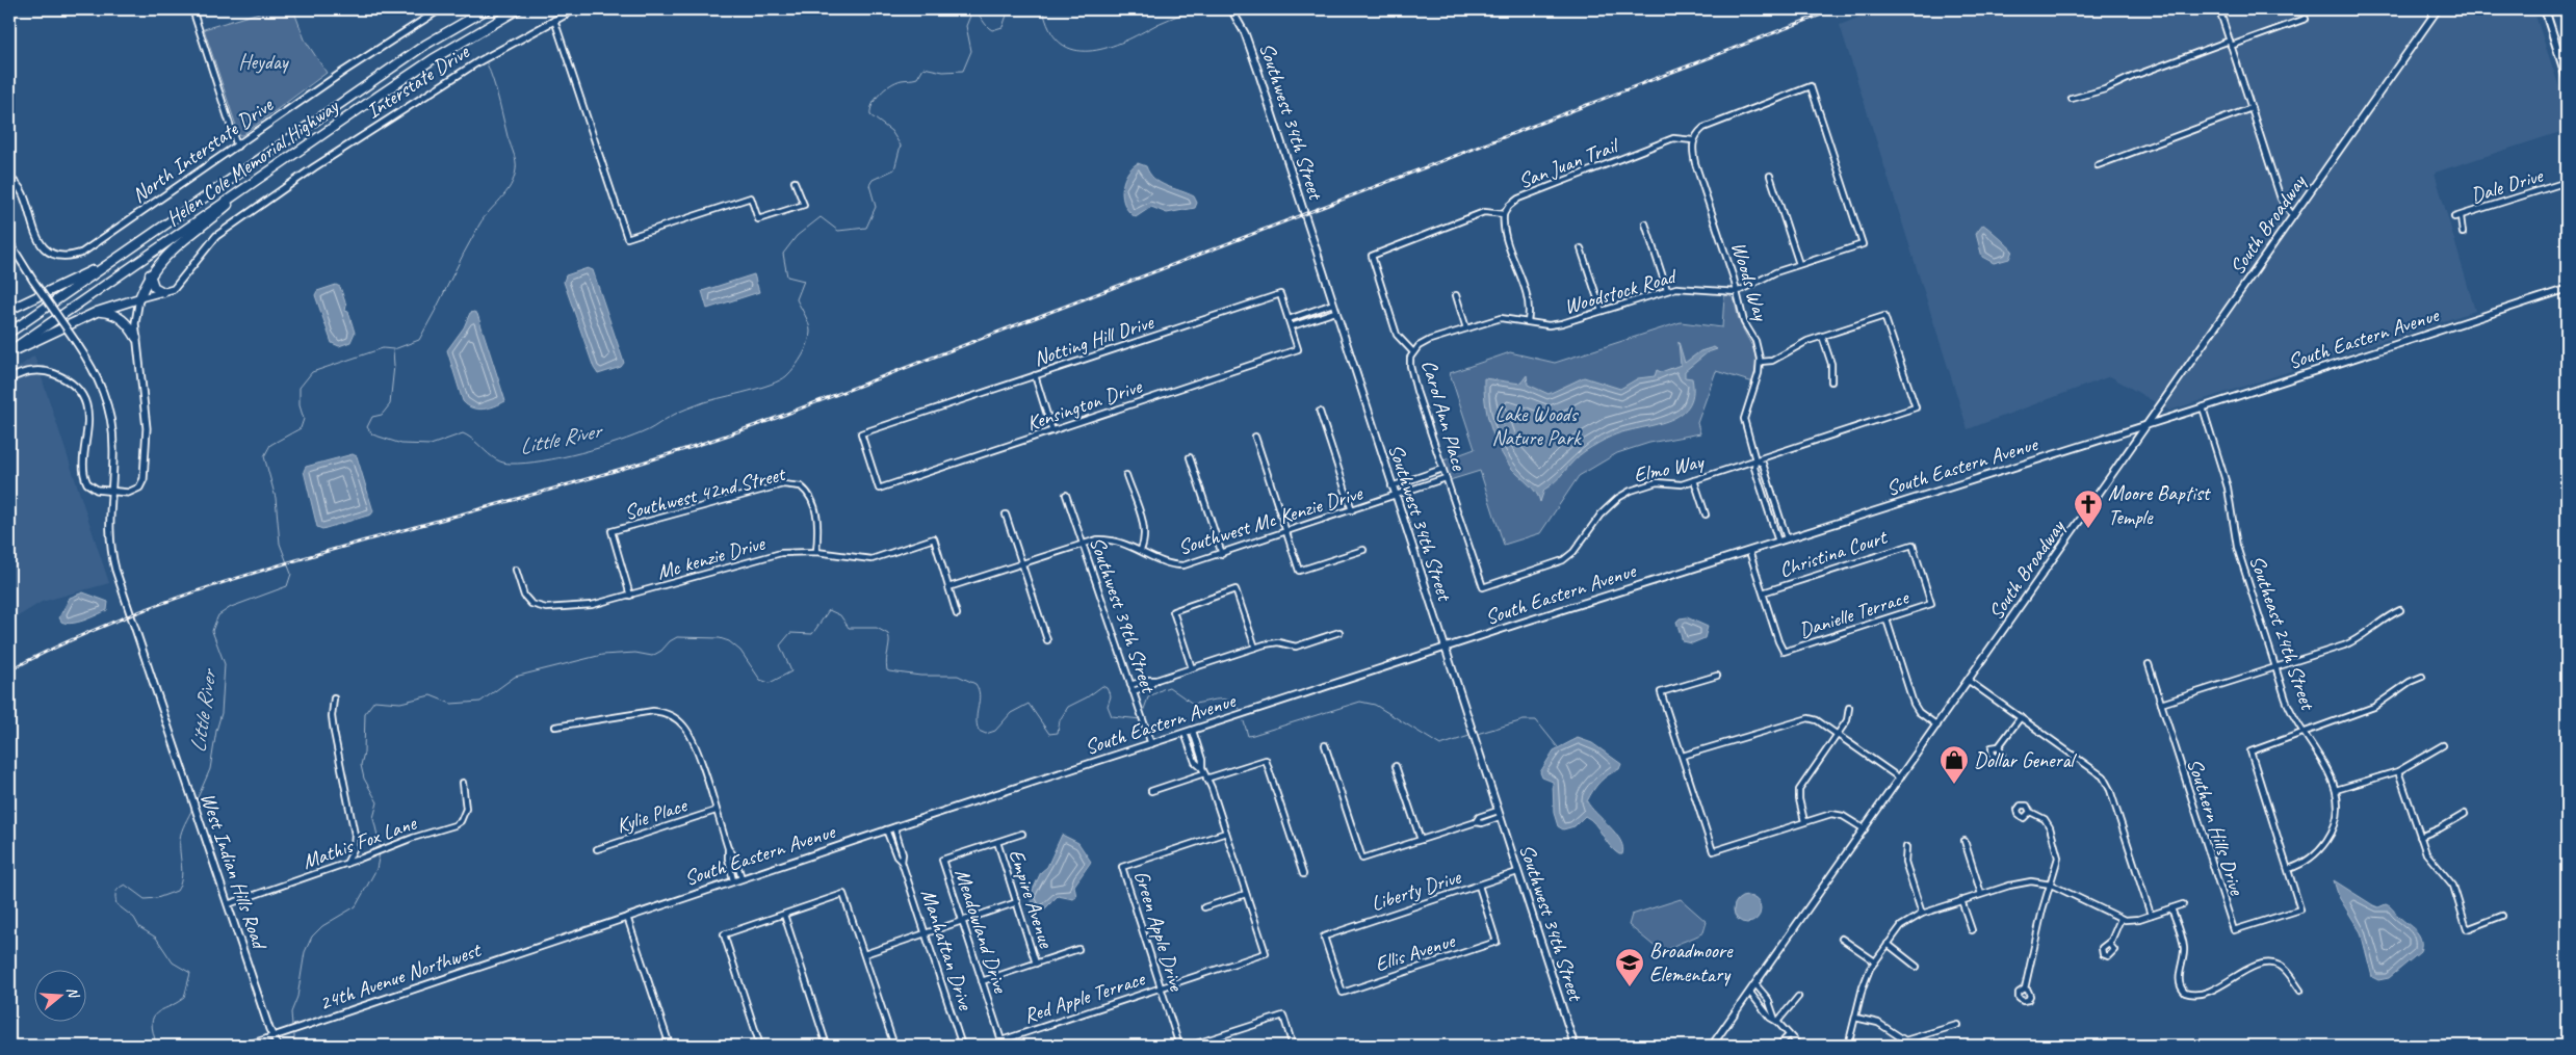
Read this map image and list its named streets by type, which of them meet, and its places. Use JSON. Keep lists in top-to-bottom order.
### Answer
{
  "streets": {
    "highway": ["Helen Cole Memorial Highway"],
    "street": [
      "Interstate Drive",
      "Southwest 34th Street",
      "North Interstate Drive",
      "San Juan Trail",
      "Dale Drive",
      "South Broadway",
      "Woods Way",
      "Woodstock Road",
      "South Eastern Avenue",
      "Notting Hill Drive",
      "Kensington Drive",
      "Carol Ann Place",
      "Elmo Way",
      "Southwest 42nd Street",
      "Southwest Mc Kenzie Drive",
      "Christina Court",
      "Mc kenzie Drive",
      "Danielle Terrace",
      "Southwest 39th Street",
      "Southeast 24th Street",
      "Kylie Place",
      "Southern Hills Drive",
      "Mathis Fox Lane",
      "West Indian Hills Road",
      "Liberty Drive",
      "Empire Avenue",
      "Meadowland Drive",
      "Green Apple Drive",
      "Manhattan Drive",
      "Ellis Avenue",
      "24th Avenue Northwest",
      "Red Apple Terrace"
    ]
  },
  "crossings": [
    ["Southwest 34th Street", "South Eastern Avenue"],
    ["Southwest 34th Street", "Southwest Mc Kenzie Drive"],
    ["Southwest 34th Street", "Liberty Drive"],
    ["San Juan Trail", "Woods Way"],
    ["San Juan Trail", "Carol Ann Place"],
    ["South Broadway", "South Eastern Avenue"],
    ["Woods Way", "Woodstock Road"],
    ["Woodstock Road", "Carol Ann Place"],
    ["South Eastern Avenue", "Southwest 39th Street"],
    ["South Eastern Avenue", "Southeast 24th Street"],
    ["South Eastern Avenue", "Manhattan Drive"],
    ["South Eastern Avenue", "24th Avenue Northwest"],
    ["Notting Hill Drive", "Kensington Drive"],
    ["Carol Ann Place", "Elmo Way"],
    ["Carol Ann Place", "Southwest Mc Kenzie Drive"],
    ["Southwest 42nd Street", "Mc kenzie Drive"],
    ["Southwest Mc Kenzie Drive", "Mc kenzie Drive"],
    ["Southwest Mc Kenzie Drive", "Southwest 39th Street"],
    ["Christina Court", "Danielle Terrace"],
    ["Southeast 24th Street", "Southern Hills Drive"],
    ["Mathis Fox Lane", "West Indian Hills Road"],
    ["West Indian Hills Road", "24th Avenue Northwest"],
    ["Liberty Drive", "Ellis Avenue"],
    ["Empire Avenue", "Meadowland Drive"],
    ["Meadowland Drive", "Red Apple Terrace"],
    ["Green Apple Drive", "Red Apple Terrace"]
  ],
  "water": ["Little River"],
  "parks": ["Heyday", "Lake Woods Nature Park"],
  "places": {
    "church": ["Moore Baptist Temple"],
    "shop": ["Dollar General"],
    "school or university": ["Broadmoore Elementary"]
  },
  "north": "right"
}
